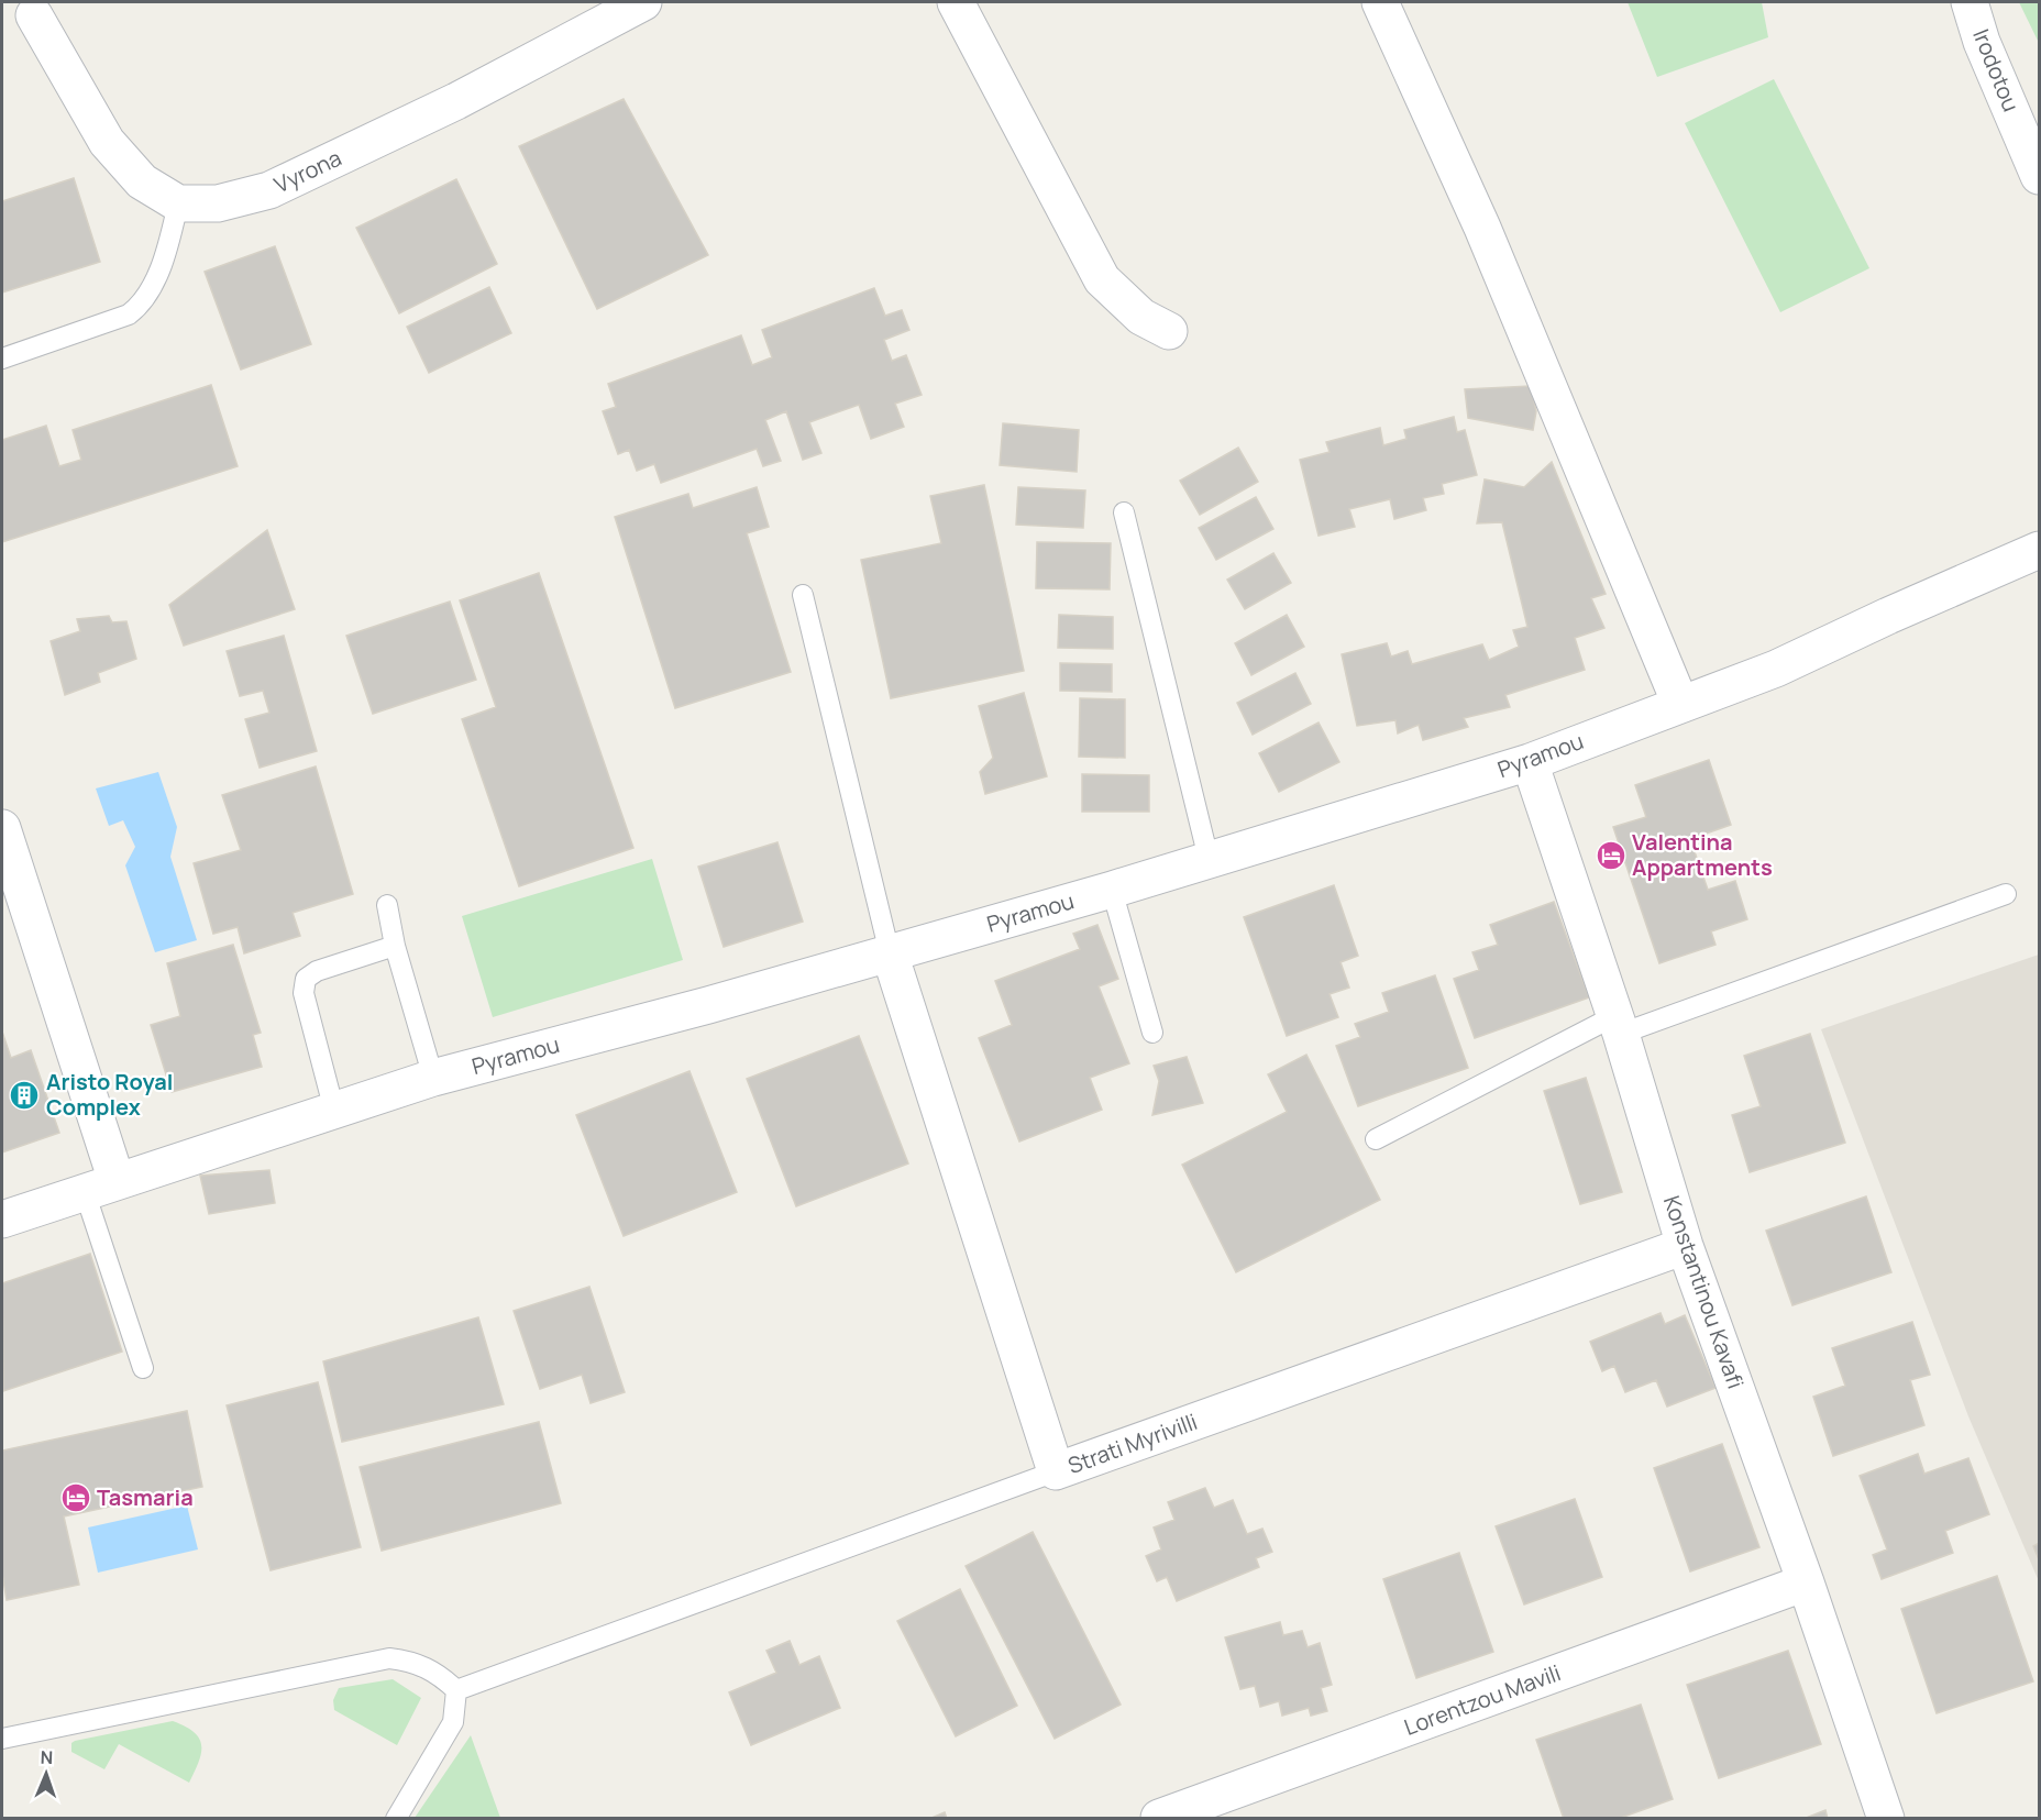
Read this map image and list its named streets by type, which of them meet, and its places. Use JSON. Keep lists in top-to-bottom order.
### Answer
{
  "streets": {
    "street": [
      "Irodotou",
      "Vyrona",
      "Pyramou",
      "Konstantinou Kavafi",
      "Strati Myrivilli",
      "Lorentzou Mavili"
    ]
  },
  "crossings": [
    ["Pyramou", "Konstantinou Kavafi"],
    ["Pyramou", "Strati Myrivilli"],
    ["Konstantinou Kavafi", "Strati Myrivilli"],
    ["Konstantinou Kavafi", "Lorentzou Mavili"]
  ],
  "places": {
    "hotel": ["Valentina Appartments", "Tasmaria"],
    "building": ["Aristo Royal Complex"]
  },
  "north": "top"
}
